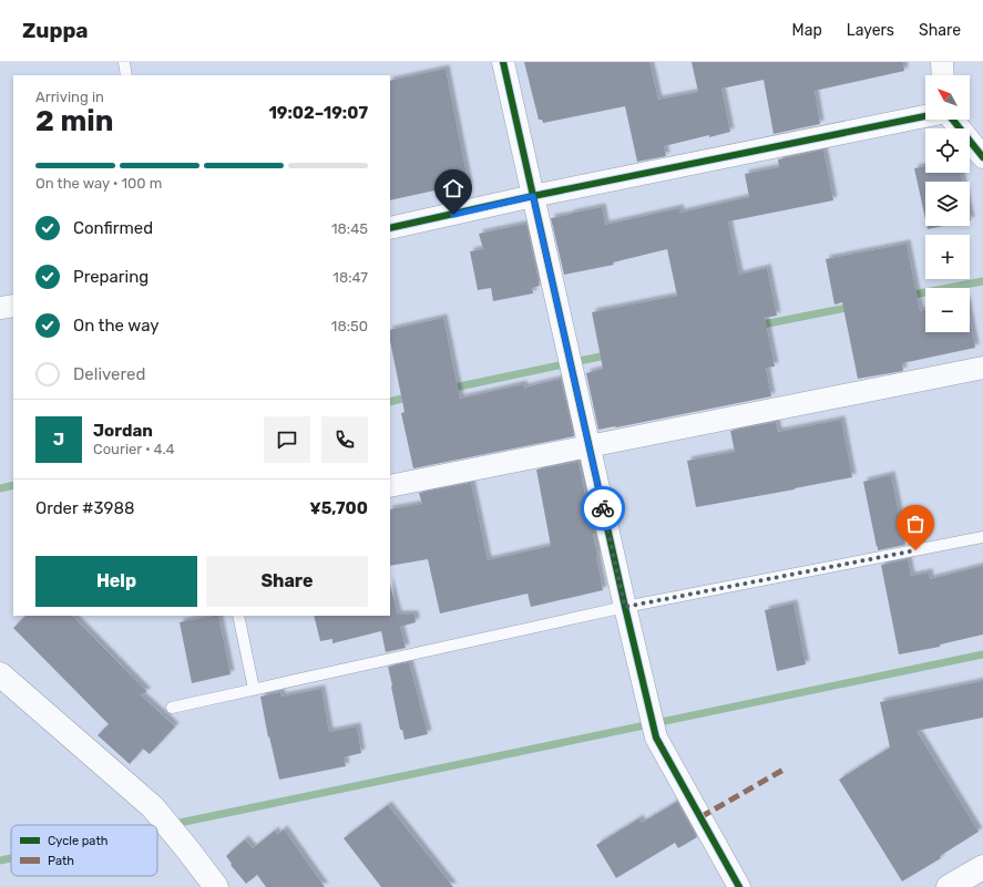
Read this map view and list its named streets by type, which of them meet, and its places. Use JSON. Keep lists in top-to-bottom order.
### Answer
{
  "legend": ["Cycle path", "Path"],
  "north": "top left",
  "page": {
    "header": "Zuppa",
    "nav": ["Map", "Layers", "Share"],
    "map_buttons": ["+", "−"],
    "heading": ["2 min", "Arriving in", "19:02–19:07"],
    "panel": [
      "Jordan",
      "Courier · 4.4",
      "Order #3988",
      "¥5,700"
    ],
    "bar": "On the way · 100 m",
    "list": [
      ["Confirmed", "18:45"],
      ["Preparing", "18:47"],
      ["On the way", "18:50"],
      "Delivered"
    ],
    "round": "J",
    "buttons": ["Help", "Share"]
  }
}
